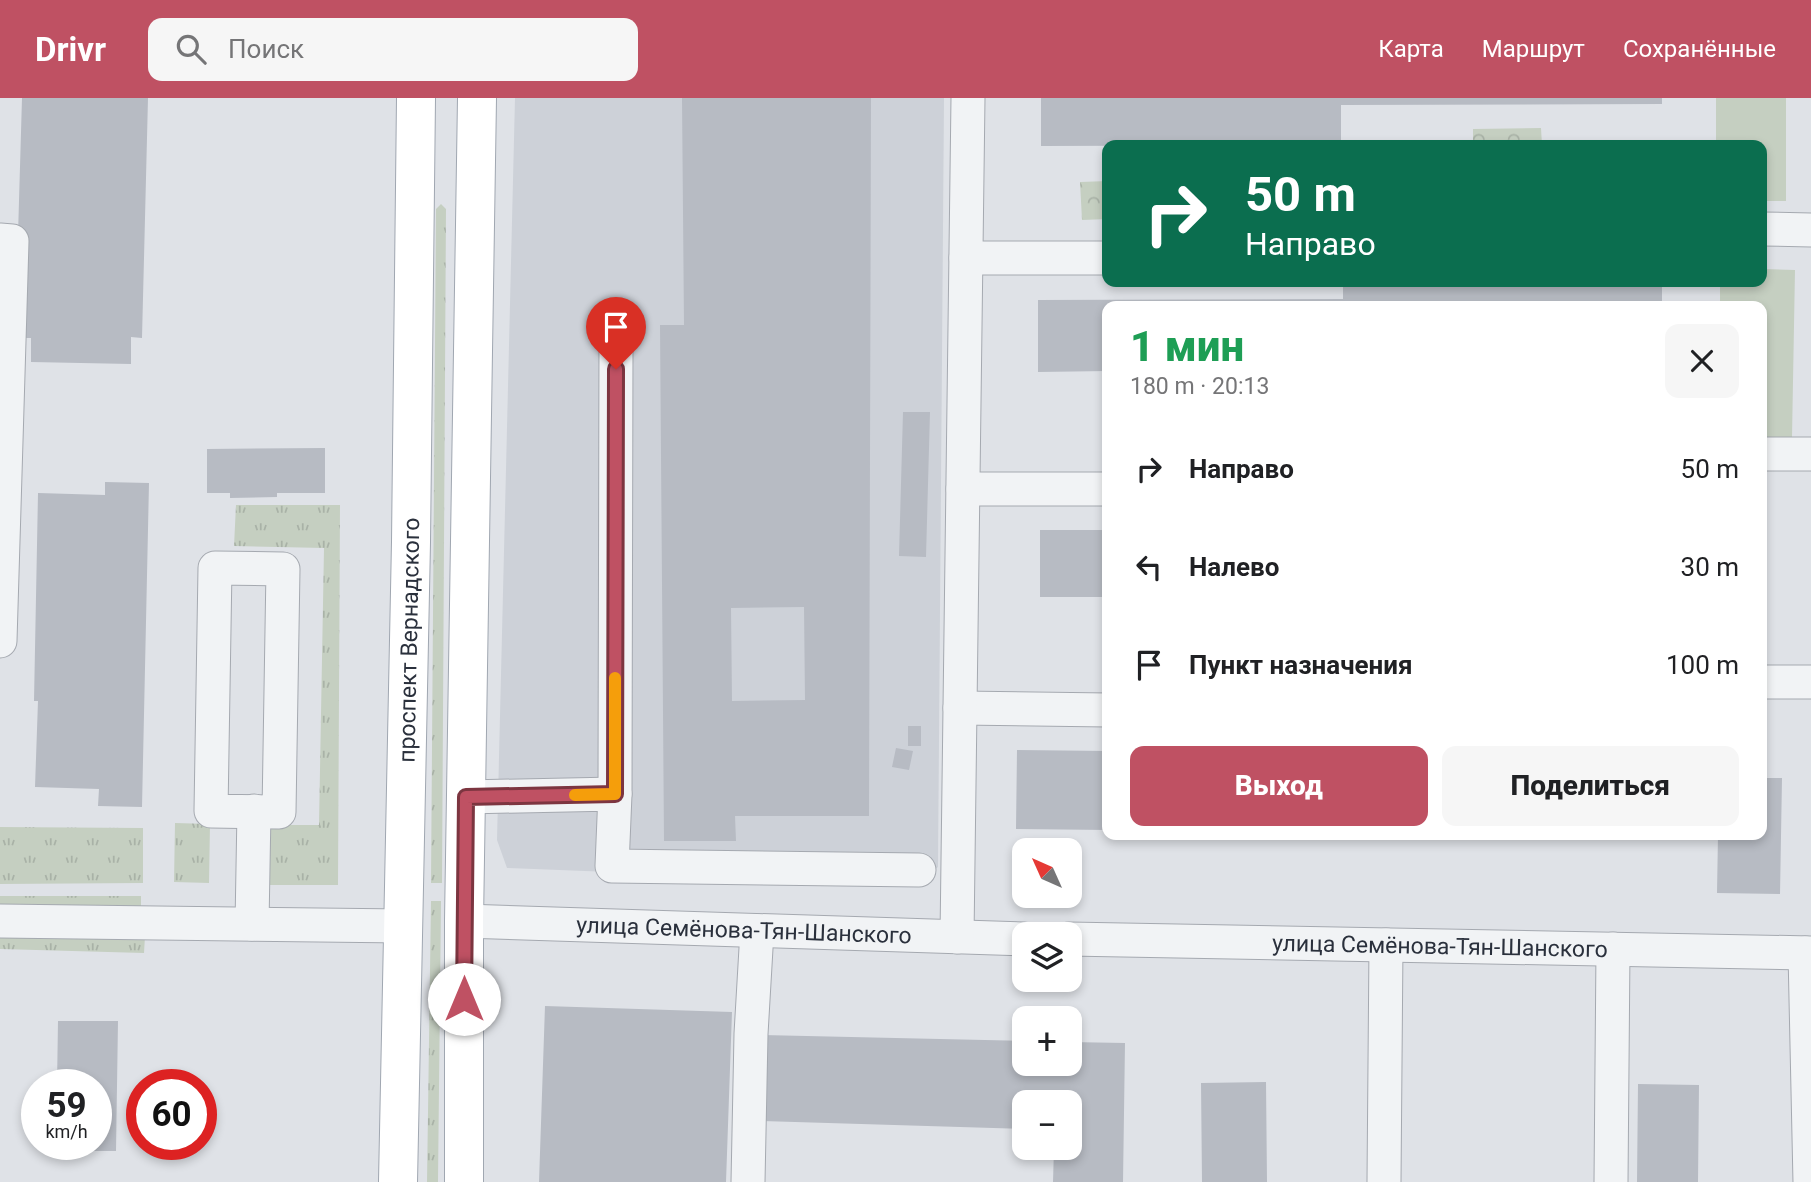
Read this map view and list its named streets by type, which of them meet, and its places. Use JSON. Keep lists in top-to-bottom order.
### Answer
{
  "streets": {
    "main road": ["проспект Вернадского"],
    "street": ["улица Семёнова-Тян-Шанского"]
  },
  "north": "top left",
  "page": {
    "header": "Drivr",
    "search": "Поиск",
    "nav": ["Карта", "Маршрут", "Сохранённые"],
    "turn": ["50 m", "Направо"],
    "heading": ["1 мин", "180 m · 20:13"],
    "list": [
      {
        "name": "Направо",
        "value": "50 m"
      },
      {
        "name": "Налево",
        "value": "30 m"
      },
      {
        "name": "Пункт назначения",
        "value": "100 m"
      }
    ],
    "buttons": ["Выход", "Поделиться"],
    "map_buttons": ["+", "−"],
    "speed": "59 km/h",
    "limit": "60"
  }
}
